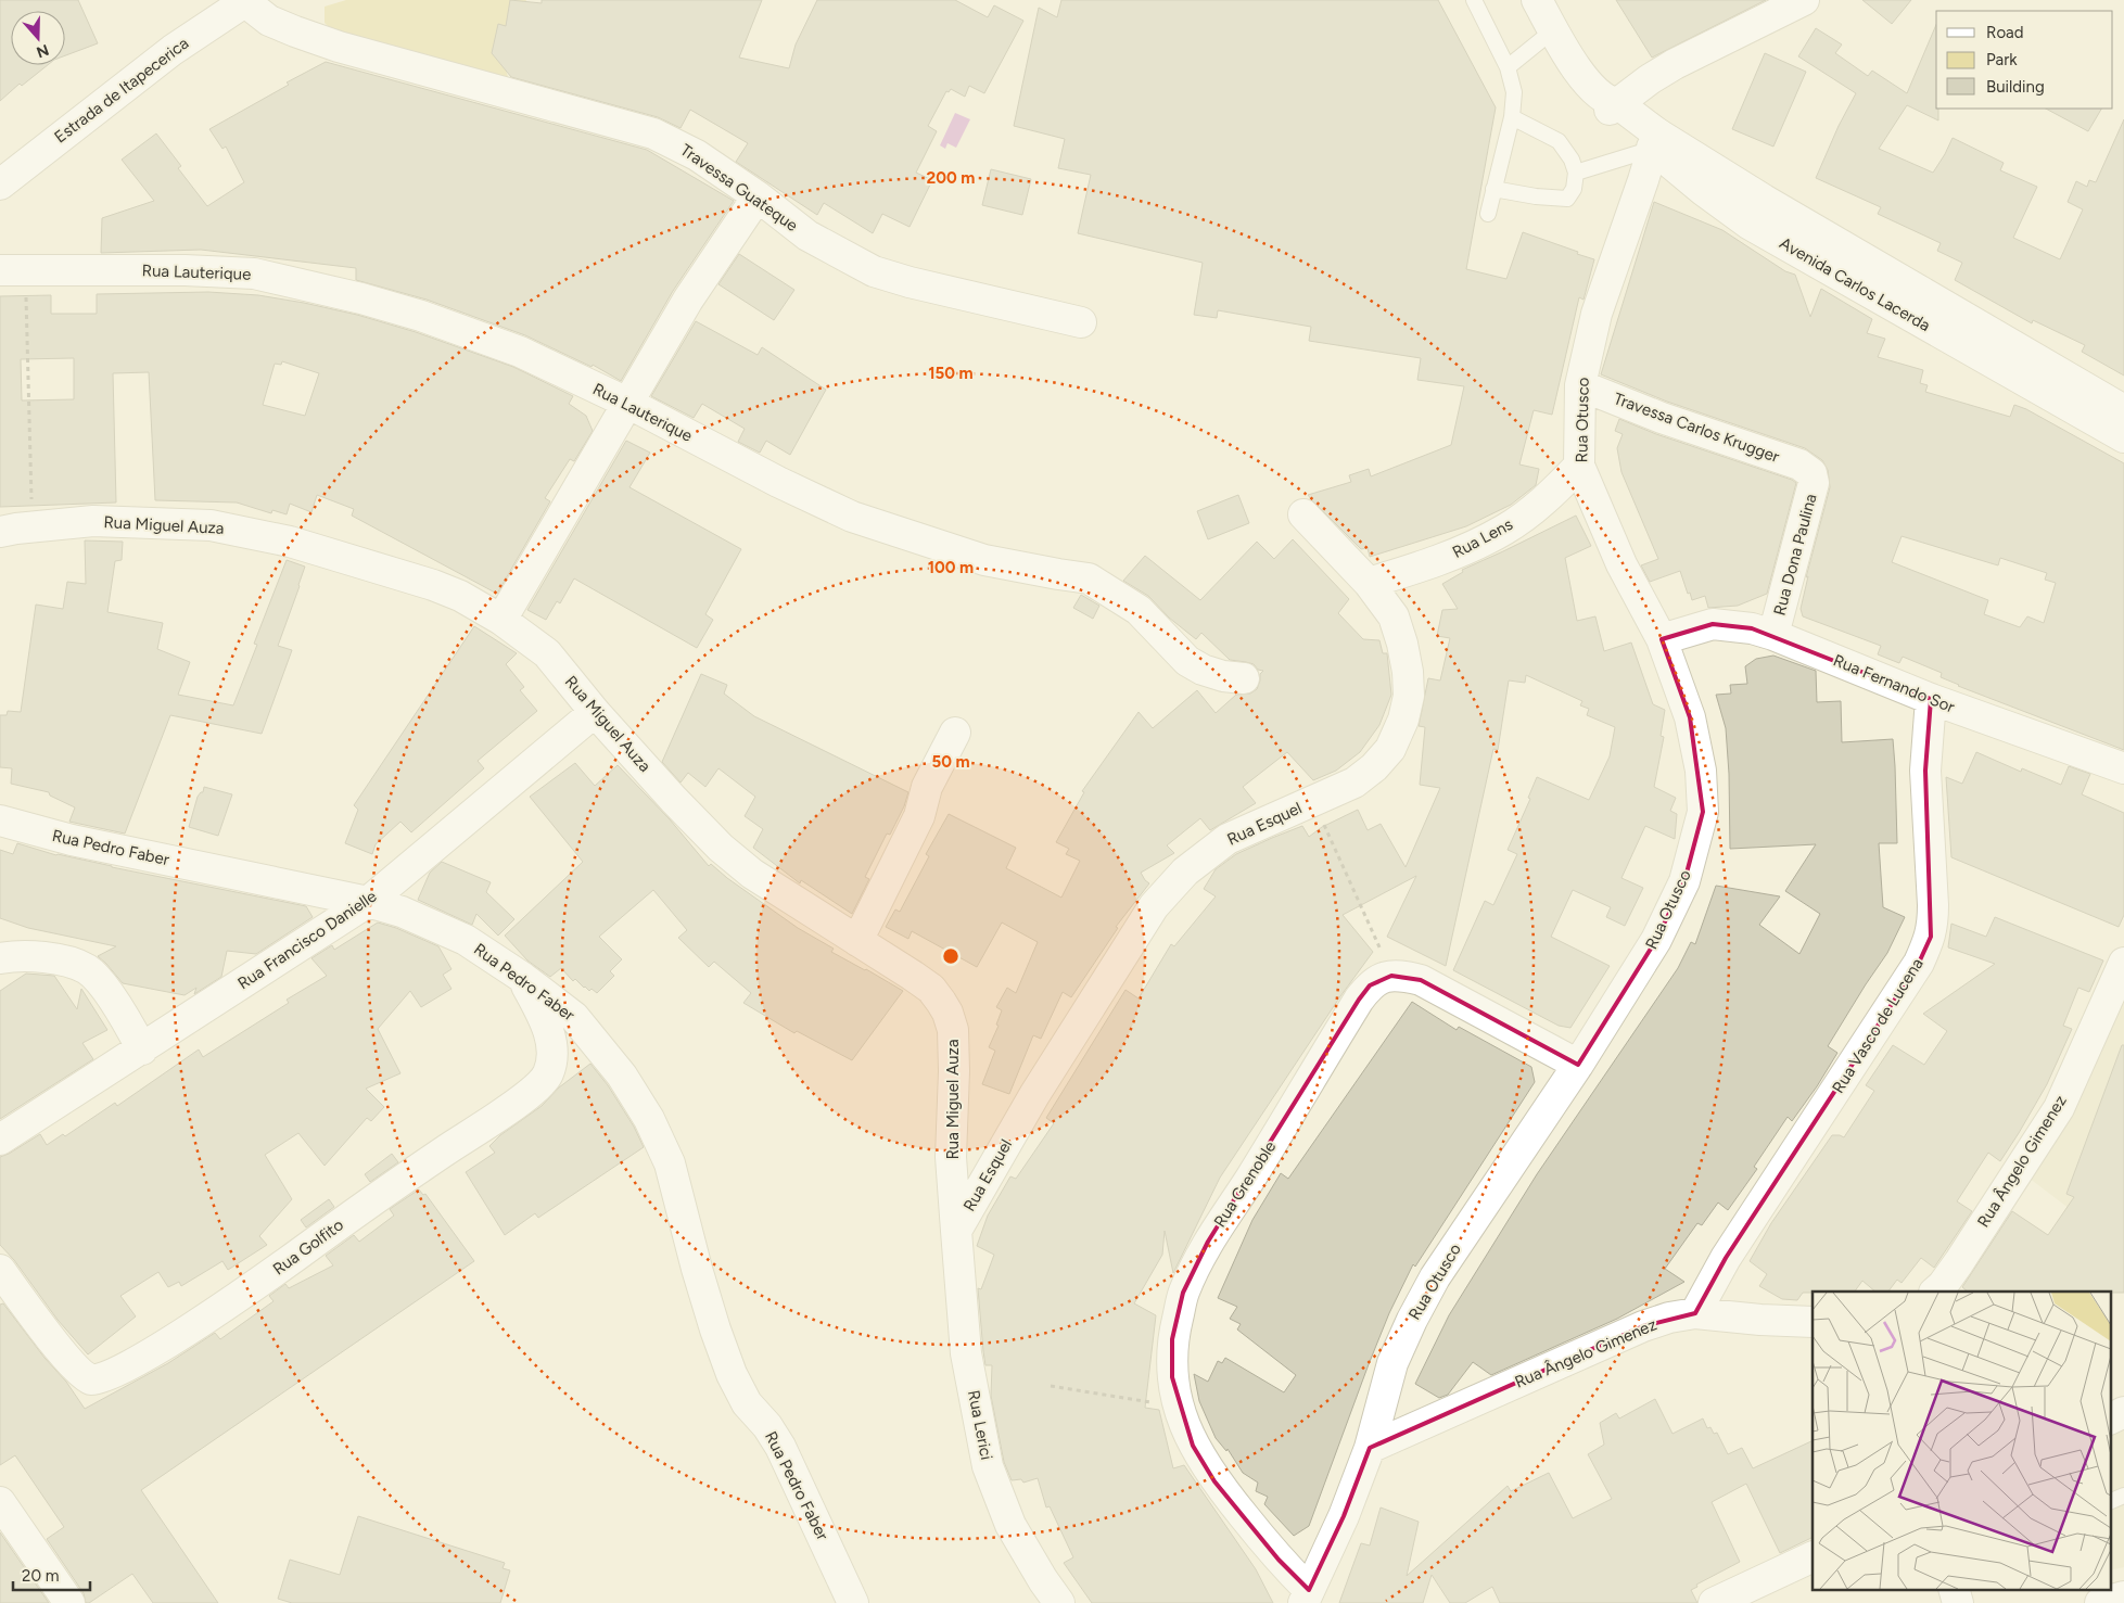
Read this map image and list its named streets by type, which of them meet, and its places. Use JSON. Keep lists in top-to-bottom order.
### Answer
{
  "streets": {
    "street": [
      "Estrada de Itapecerica",
      "Travessa Guateque",
      "Rua Lauterique",
      "Avenida Carlos Lacerda",
      "Rua Otusco",
      "Travessa Carlos Krugger",
      "Rua Miguel Auza",
      "Rua Lens",
      "Rua Dona Paulina",
      "Rua Fernando Sor",
      "Rua Esquel",
      "Rua Pedro Faber",
      "Rua Francisco Danielle",
      "Rua Vasco de Lucena",
      "Rua Ângelo Gimenez",
      "Rua Grenoble",
      "Rua Golfito",
      "Rua Lerici"
    ]
  },
  "crossings": [
    ["Estrada de Itapecerica", "Travessa Guateque"],
    ["Avenida Carlos Lacerda", "Rua Otusco"],
    ["Rua Otusco", "Travessa Carlos Krugger"],
    ["Rua Otusco", "Rua Lens"],
    ["Rua Otusco", "Rua Fernando Sor"],
    ["Rua Otusco", "Rua Ângelo Gimenez"],
    ["Rua Otusco", "Rua Grenoble"],
    ["Travessa Carlos Krugger", "Rua Dona Paulina"],
    ["Rua Miguel Auza", "Rua Esquel"],
    ["Rua Miguel Auza", "Rua Francisco Danielle"],
    ["Rua Miguel Auza", "Rua Lerici"],
    ["Rua Lens", "Rua Esquel"],
    ["Rua Dona Paulina", "Rua Fernando Sor"],
    ["Rua Fernando Sor", "Rua Vasco de Lucena"],
    ["Rua Esquel", "Rua Lerici"],
    ["Rua Pedro Faber", "Rua Francisco Danielle"],
    ["Rua Pedro Faber", "Rua Golfito"],
    ["Rua Vasco de Lucena", "Rua Ângelo Gimenez"]
  ],
  "legend": ["Road", "Park", "Building"],
  "scale_bar": "20 m",
  "north": "bottom",
  "rings": [
    "200 m",
    "150 m",
    "100 m",
    "50 m"
  ]
}
